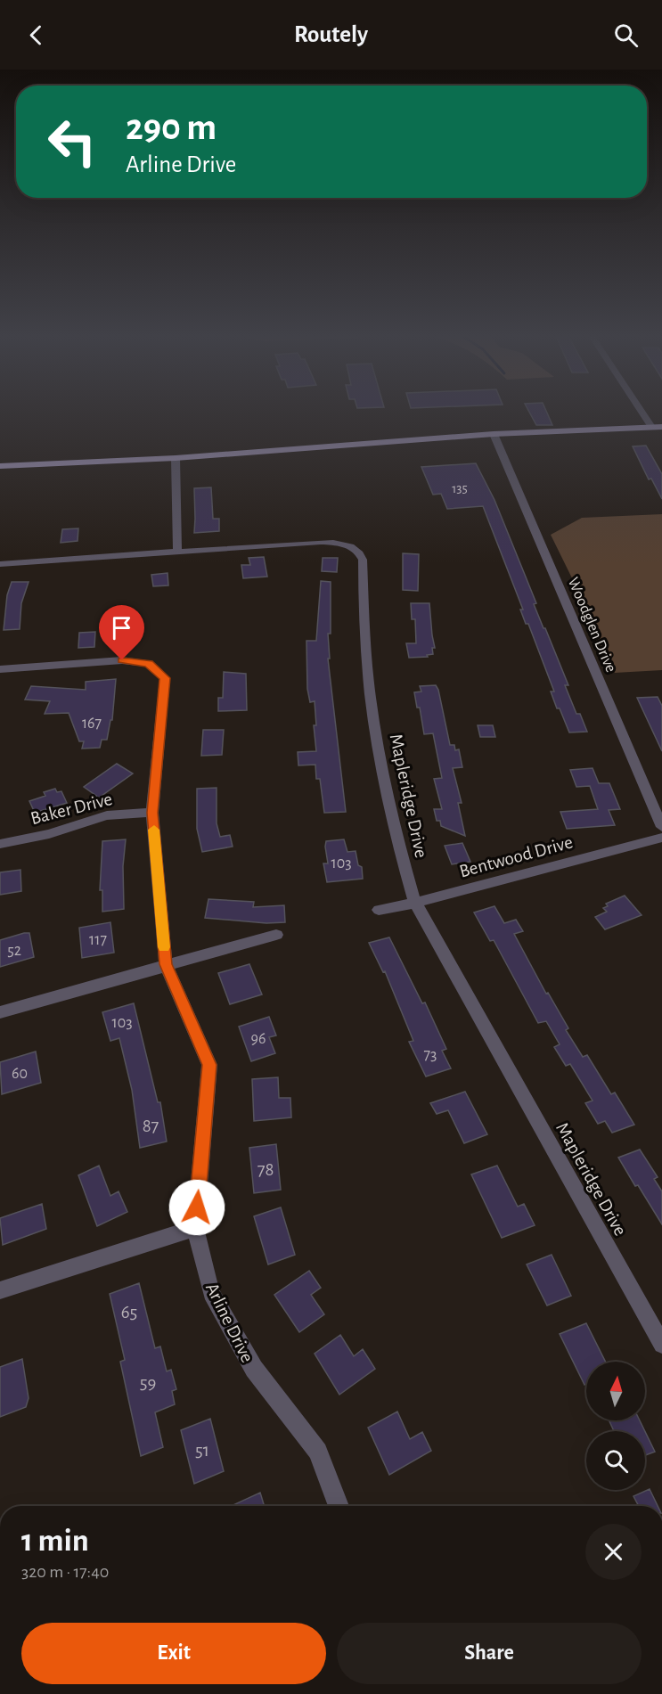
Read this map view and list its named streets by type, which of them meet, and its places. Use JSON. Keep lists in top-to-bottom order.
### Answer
{
  "streets": {
    "street": [
      "Woodglen Drive",
      "Mapleridge Drive",
      "Baker Drive",
      "Bentwood Drive",
      "Arline Drive"
    ]
  },
  "crossings": [
    ["Mapleridge Drive", "Bentwood Drive"],
    ["Baker Drive", "Arline Drive"]
  ],
  "house_numbers": [
    "135",
    "167",
    "103",
    "117",
    "52",
    "103",
    "96",
    "73",
    "60",
    "87",
    "78",
    "65",
    "59",
    "51"
  ],
  "north": "top",
  "page": {
    "header": "Routely",
    "turn": ["290 m", "Arline Drive"],
    "heading": ["1 min", "320 m · 17:40"],
    "buttons": ["Exit", "Share"]
  }
}
